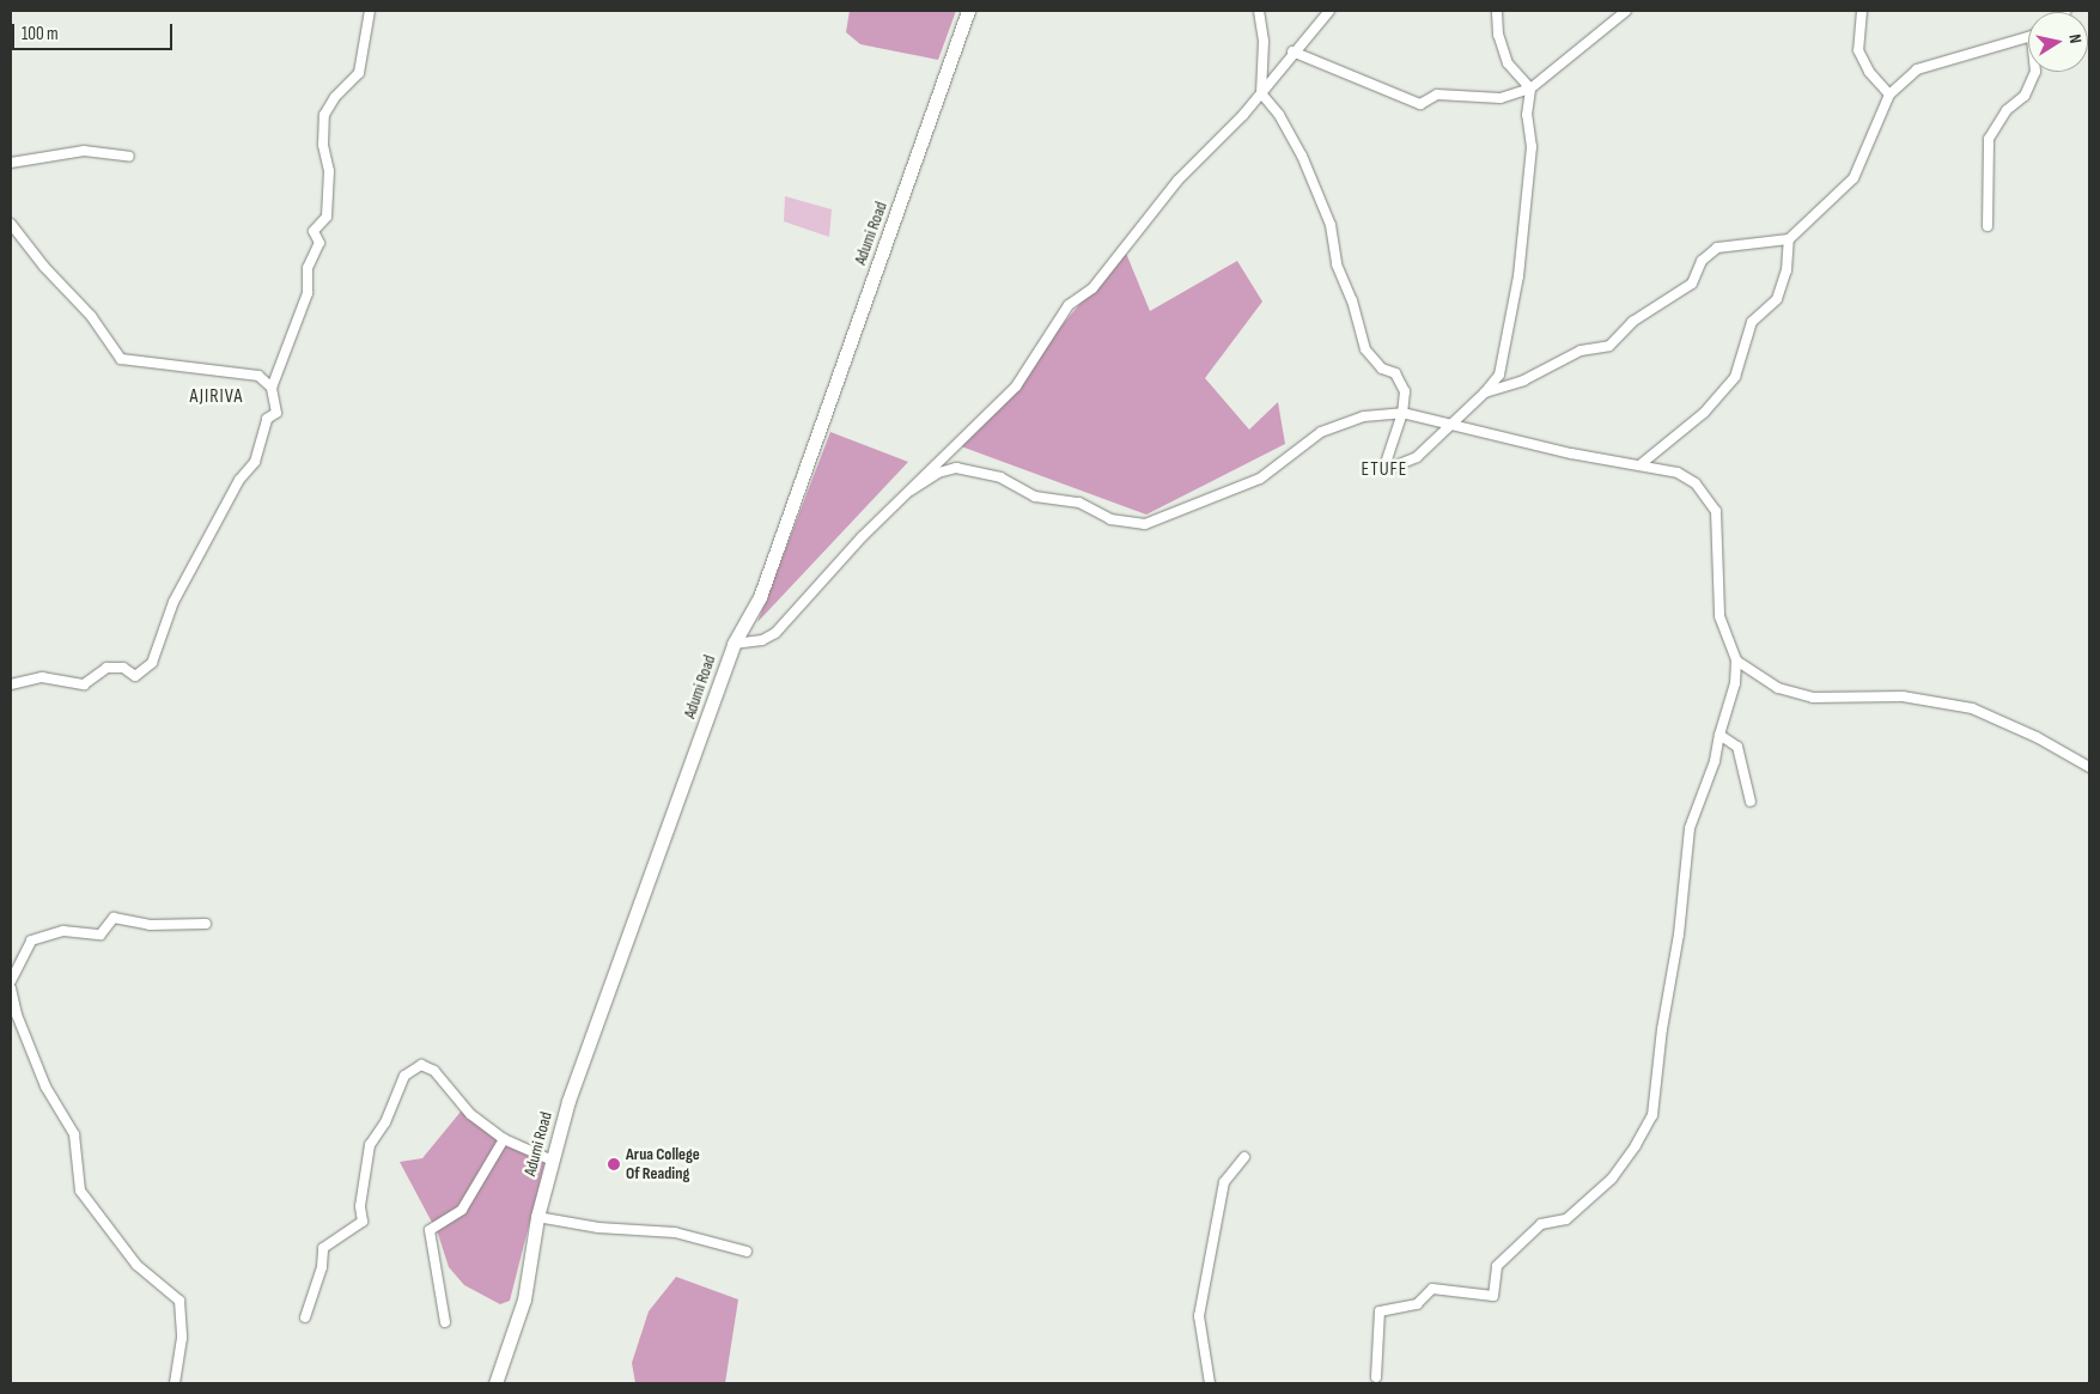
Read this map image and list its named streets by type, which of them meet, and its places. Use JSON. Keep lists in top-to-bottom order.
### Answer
{
  "streets": {
    "main road": ["Adumi Road"]
  },
  "districts": ["AJIRIVA", "ETUFE"],
  "places": ["Arua College Of Reading"],
  "scale_bar": "100 m",
  "north": "right"
}
